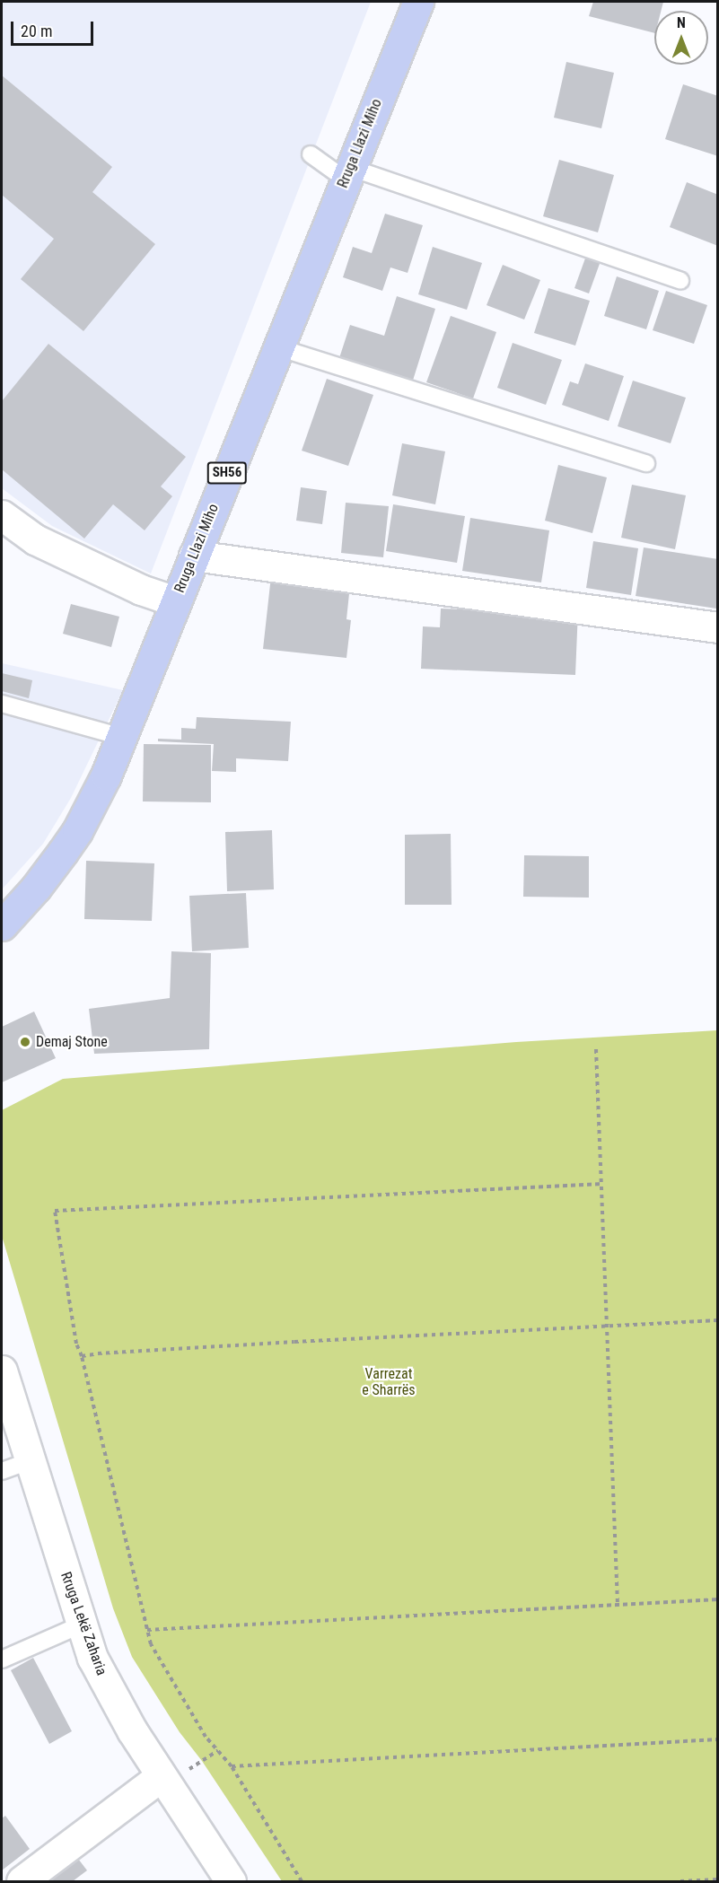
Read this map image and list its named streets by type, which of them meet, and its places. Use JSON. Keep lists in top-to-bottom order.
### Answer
{
  "streets": {
    "main road": ["Rruga Llazi Miho", "SH56"],
    "street": ["Rruga Lekë Zaharia"]
  },
  "parks": ["Varrezat e Sharrës"],
  "places": ["Demaj Stone"],
  "scale_bar": "20 m",
  "north": "top"
}
